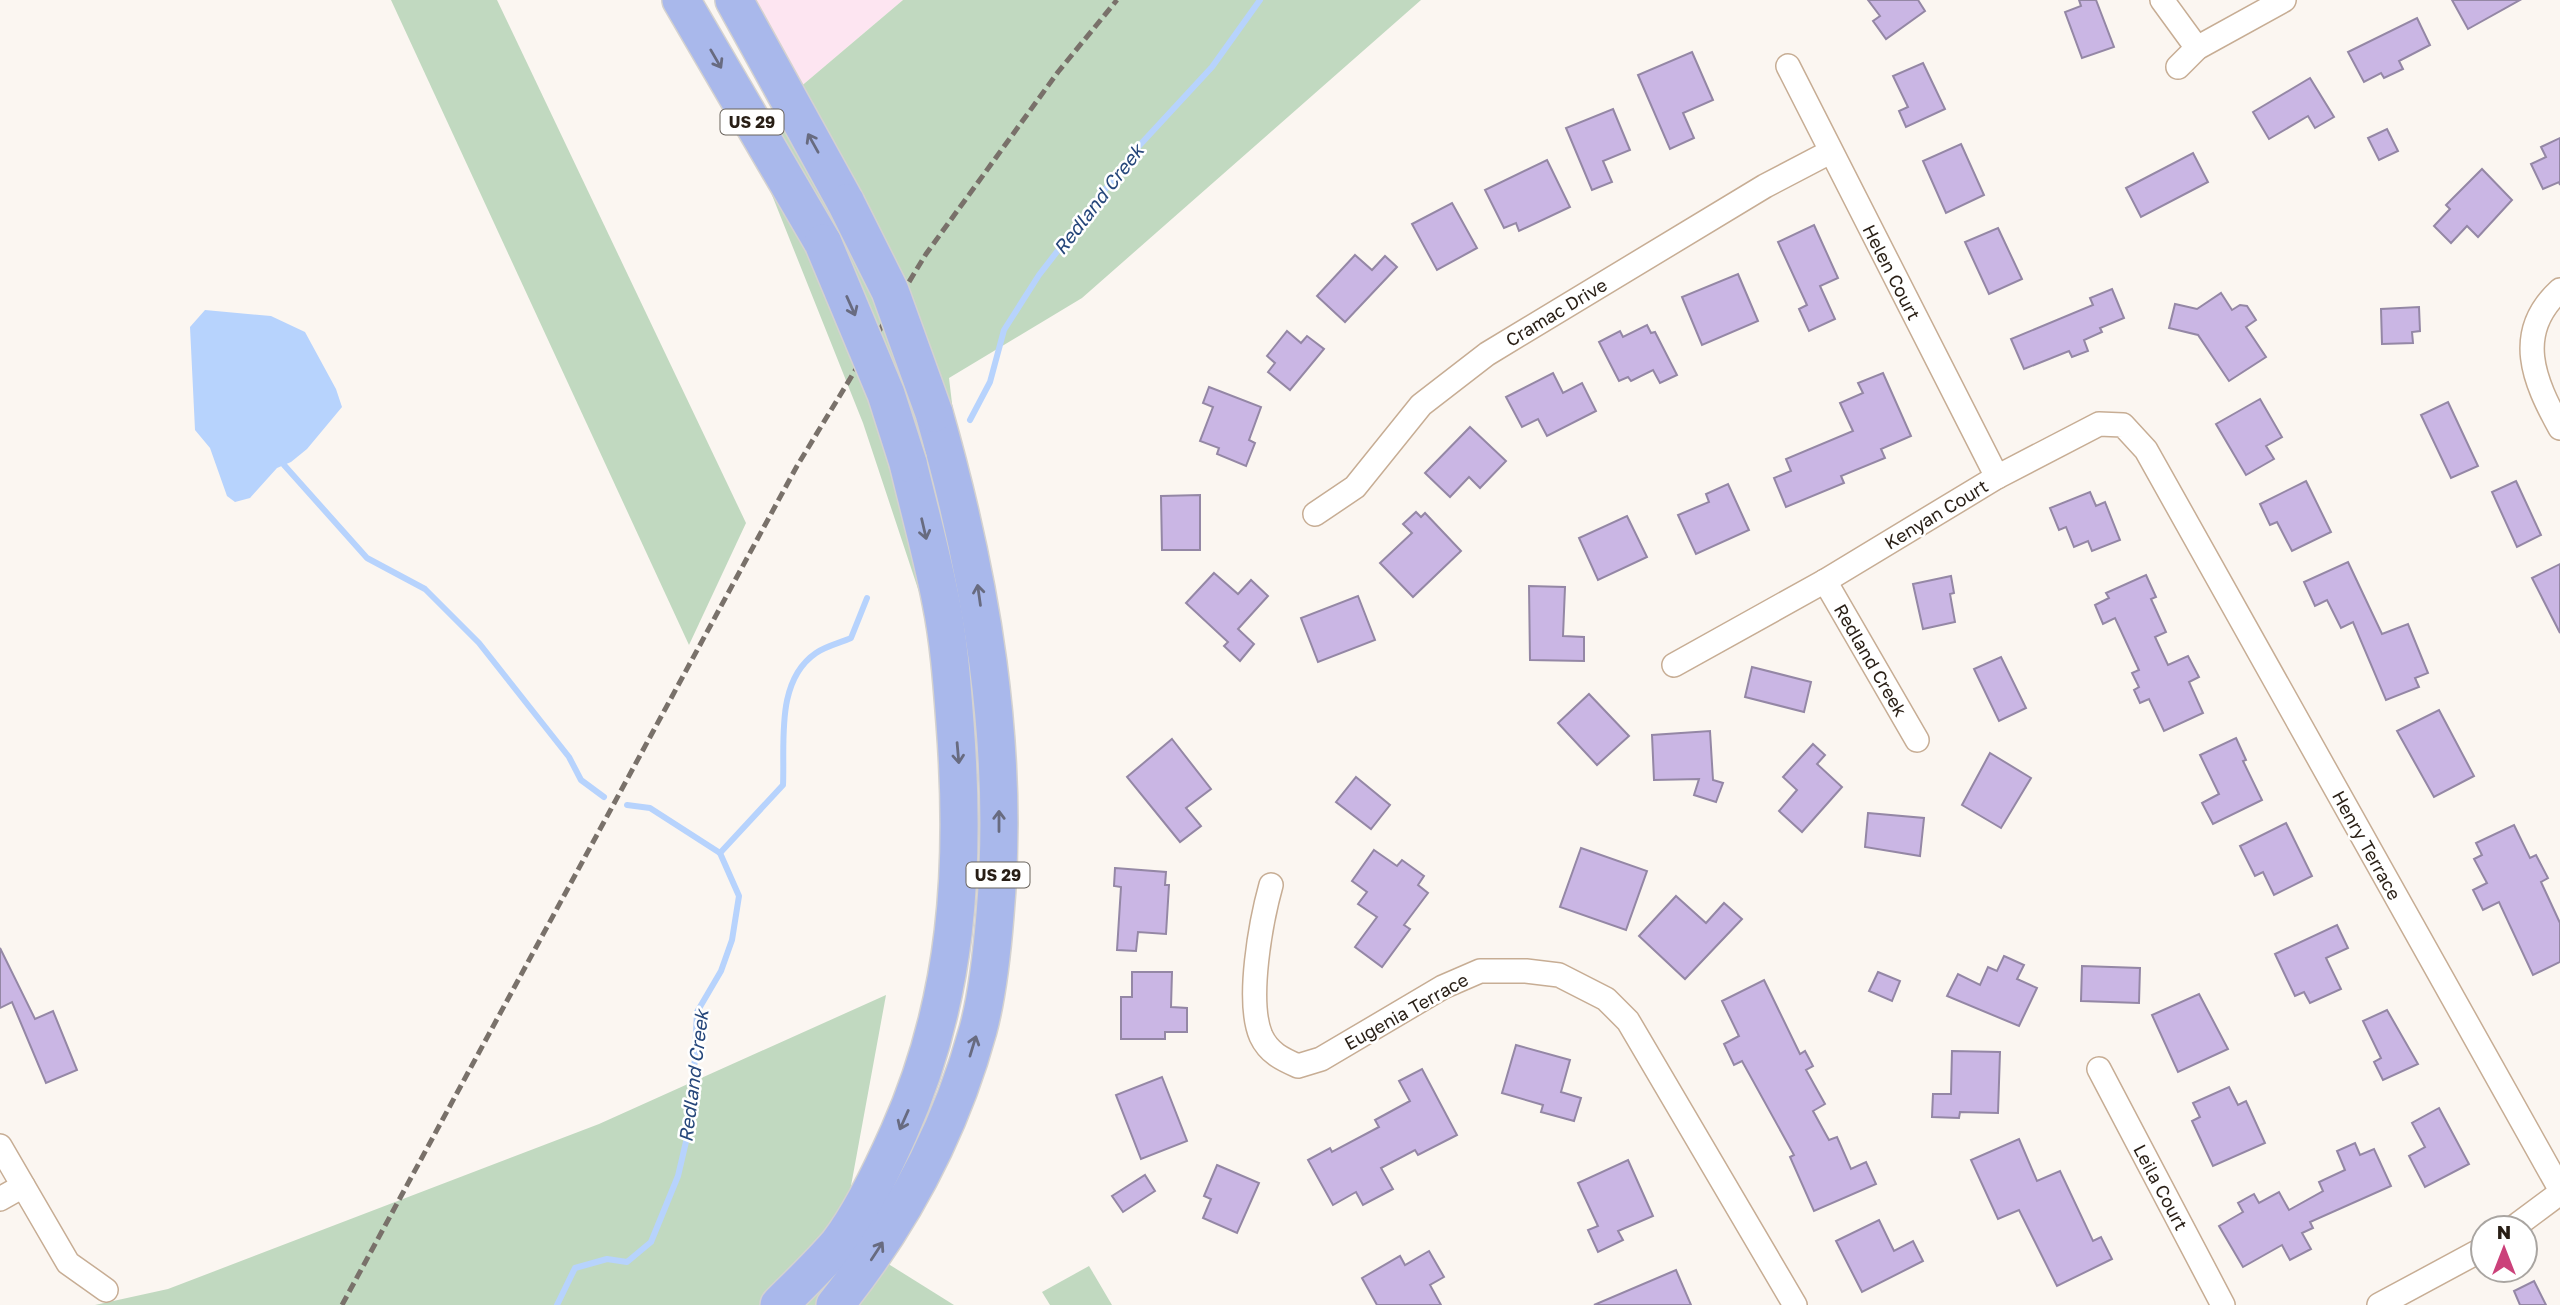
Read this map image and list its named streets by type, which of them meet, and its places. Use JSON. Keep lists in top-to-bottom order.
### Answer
{
  "streets": {
    "main road": ["US 29"],
    "street": [
      "Helen Court",
      "Cramac Drive",
      "Kenyan Court",
      "Redland Creek",
      "Henry Terrace",
      "Eugenia Terrace",
      "Leila Court"
    ]
  },
  "crossings": [
    ["Helen Court", "Cramac Drive"],
    ["Helen Court", "Kenyan Court"],
    ["Kenyan Court", "Redland Creek"],
    ["Kenyan Court", "Henry Terrace"]
  ],
  "water": ["Redland Creek"],
  "north": "top"
}
